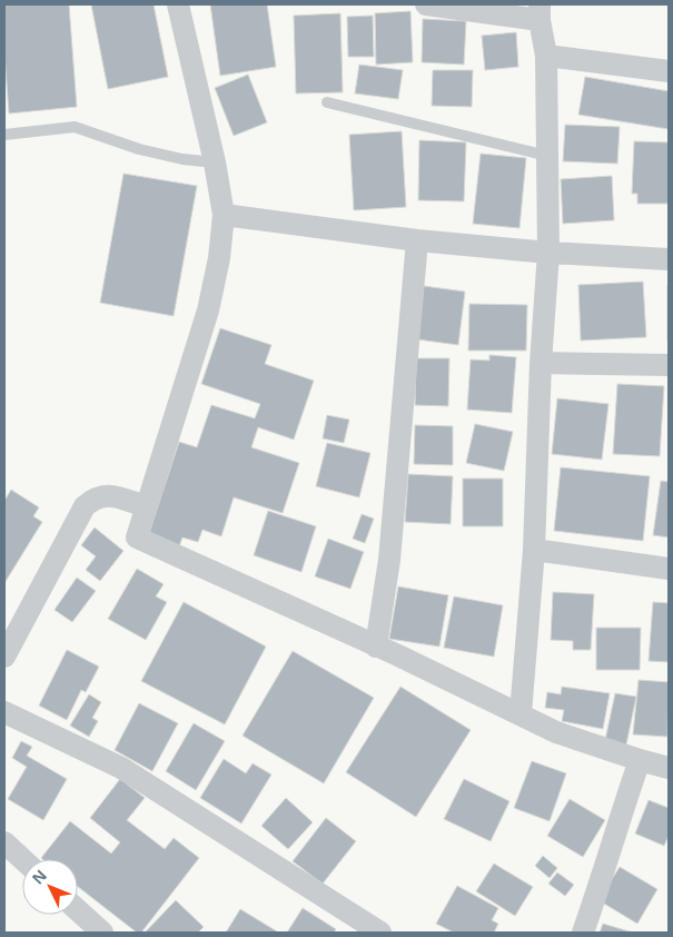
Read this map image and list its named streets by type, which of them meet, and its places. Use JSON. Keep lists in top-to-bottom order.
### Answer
{
  "north": "top left"
}
